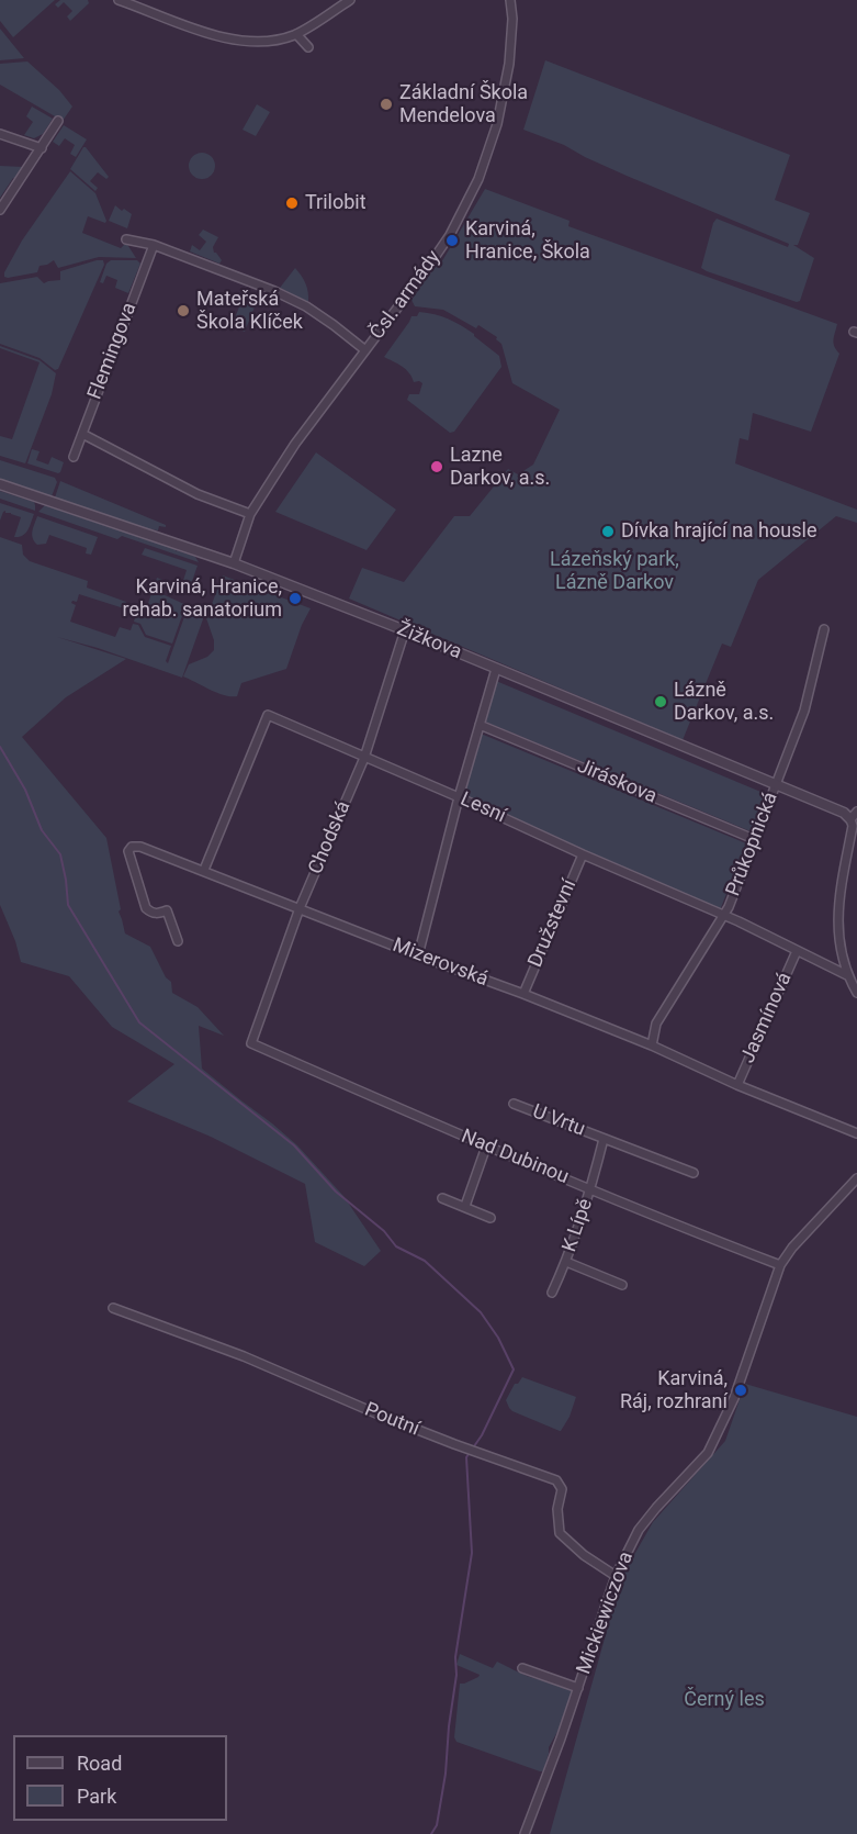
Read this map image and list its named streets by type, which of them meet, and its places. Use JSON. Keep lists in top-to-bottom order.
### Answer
{
  "streets": {
    "street": [
      "Čsl. armády",
      "Flemingova",
      "Žižkova",
      "Jiráskova",
      "Lesní",
      "Chodská",
      "Průkopnická",
      "Družstevní",
      "Mizerovská",
      "Jasmínová",
      "U Vrtu",
      "Nad Dubinou",
      "K Lípě",
      "Poutní",
      "Mickiewiczova"
    ]
  },
  "crossings": [
    ["Čsl. armády", "Žižkova"],
    ["Žižkova", "Chodská"],
    ["Žižkova", "Průkopnická"],
    ["Jiráskova", "Průkopnická"],
    ["Lesní", "Chodská"],
    ["Lesní", "Průkopnická"],
    ["Lesní", "Družstevní"],
    ["Lesní", "Mizerovská"],
    ["Lesní", "Jasmínová"],
    ["Chodská", "Mizerovská"],
    ["Chodská", "Nad Dubinou"],
    ["Průkopnická", "Mizerovská"],
    ["Družstevní", "Mizerovská"],
    ["Mizerovská", "Jasmínová"],
    ["U Vrtu", "Nad Dubinou"],
    ["U Vrtu", "K Lípě"],
    ["Nad Dubinou", "K Lípě"],
    ["Nad Dubinou", "Mickiewiczova"],
    ["Poutní", "Mickiewiczova"]
  ],
  "parks": ["Lázeňský park, Lázně Darkov", "Černý les"],
  "places": [
    "Základní Škola Mendelova",
    "Trilobit",
    "Karviná, Hranice, Škola",
    "Mateřská Škola Klíček",
    "Lazne Darkov, a.s.",
    "Dívka hrající na housle",
    "Karviná, Hranice, rehab. sanatorium",
    "Lázně Darkov, a.s.",
    "Karviná, Ráj, rozhraní"
  ],
  "legend": ["Road", "Park"]
}
